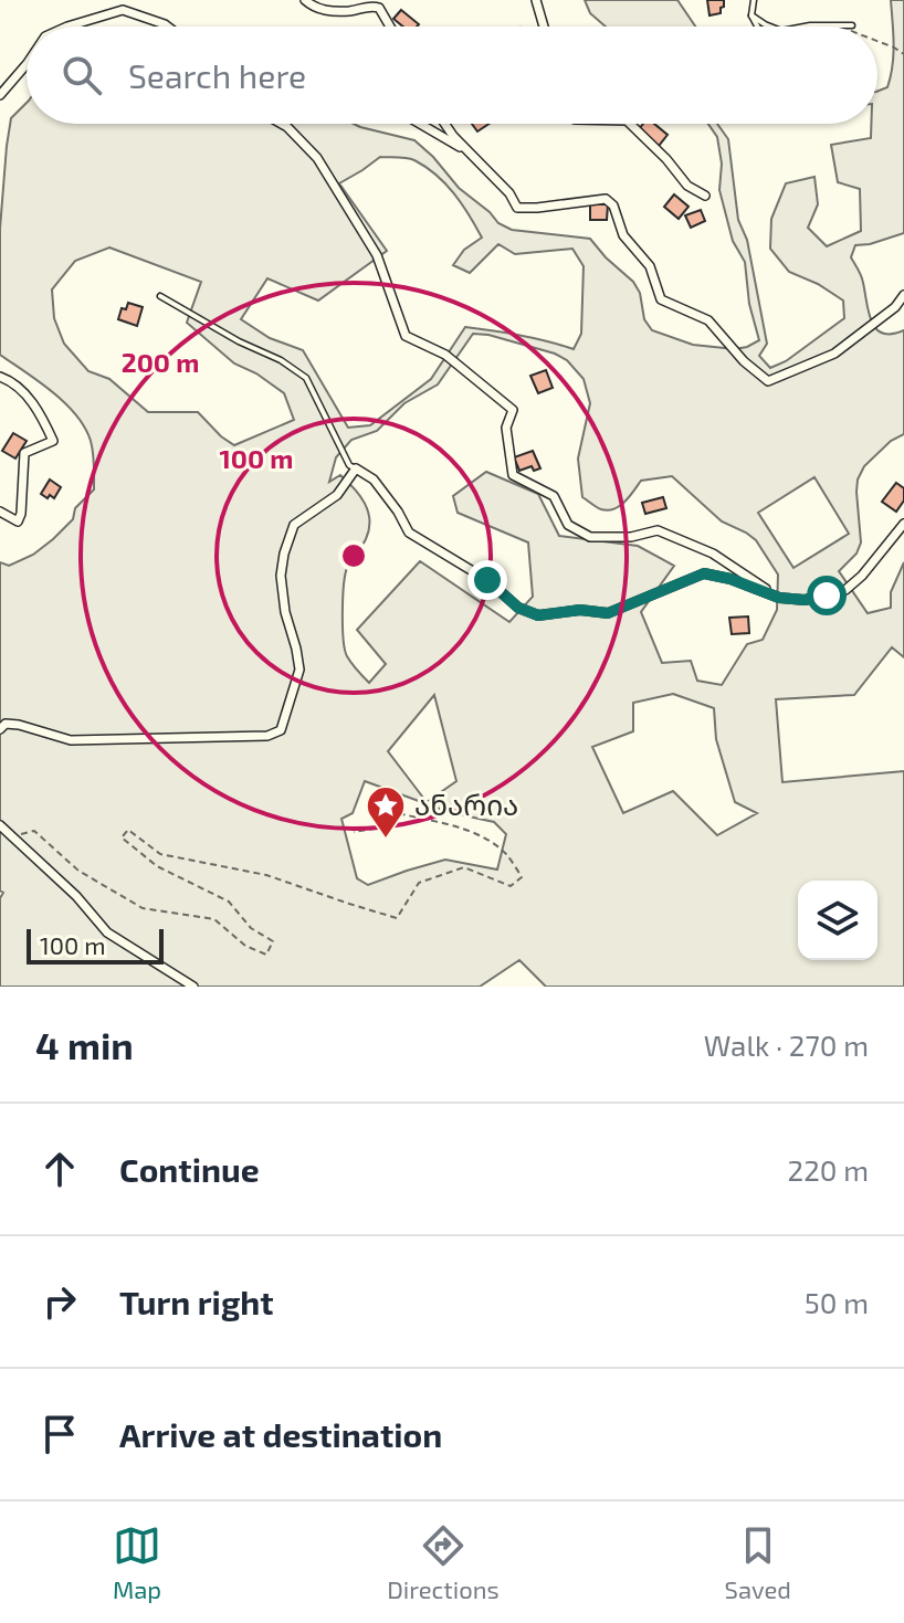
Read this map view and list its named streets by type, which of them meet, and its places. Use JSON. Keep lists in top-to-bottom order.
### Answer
{
  "places": {
    "place": ["ანარია"]
  },
  "scale_bar": "100 m",
  "page": {
    "search": "Search here",
    "scale": "100 m",
    "heading": ["4 min", "Walk · 270 m"],
    "list": [
      ["Continue", "220 m"],
      ["Turn right", "50 m"],
      "Arrive at destination"
    ],
    "nav": ["Map", "Directions", "Saved"]
  },
  "rings": ["200 m", "100 m"]
}
